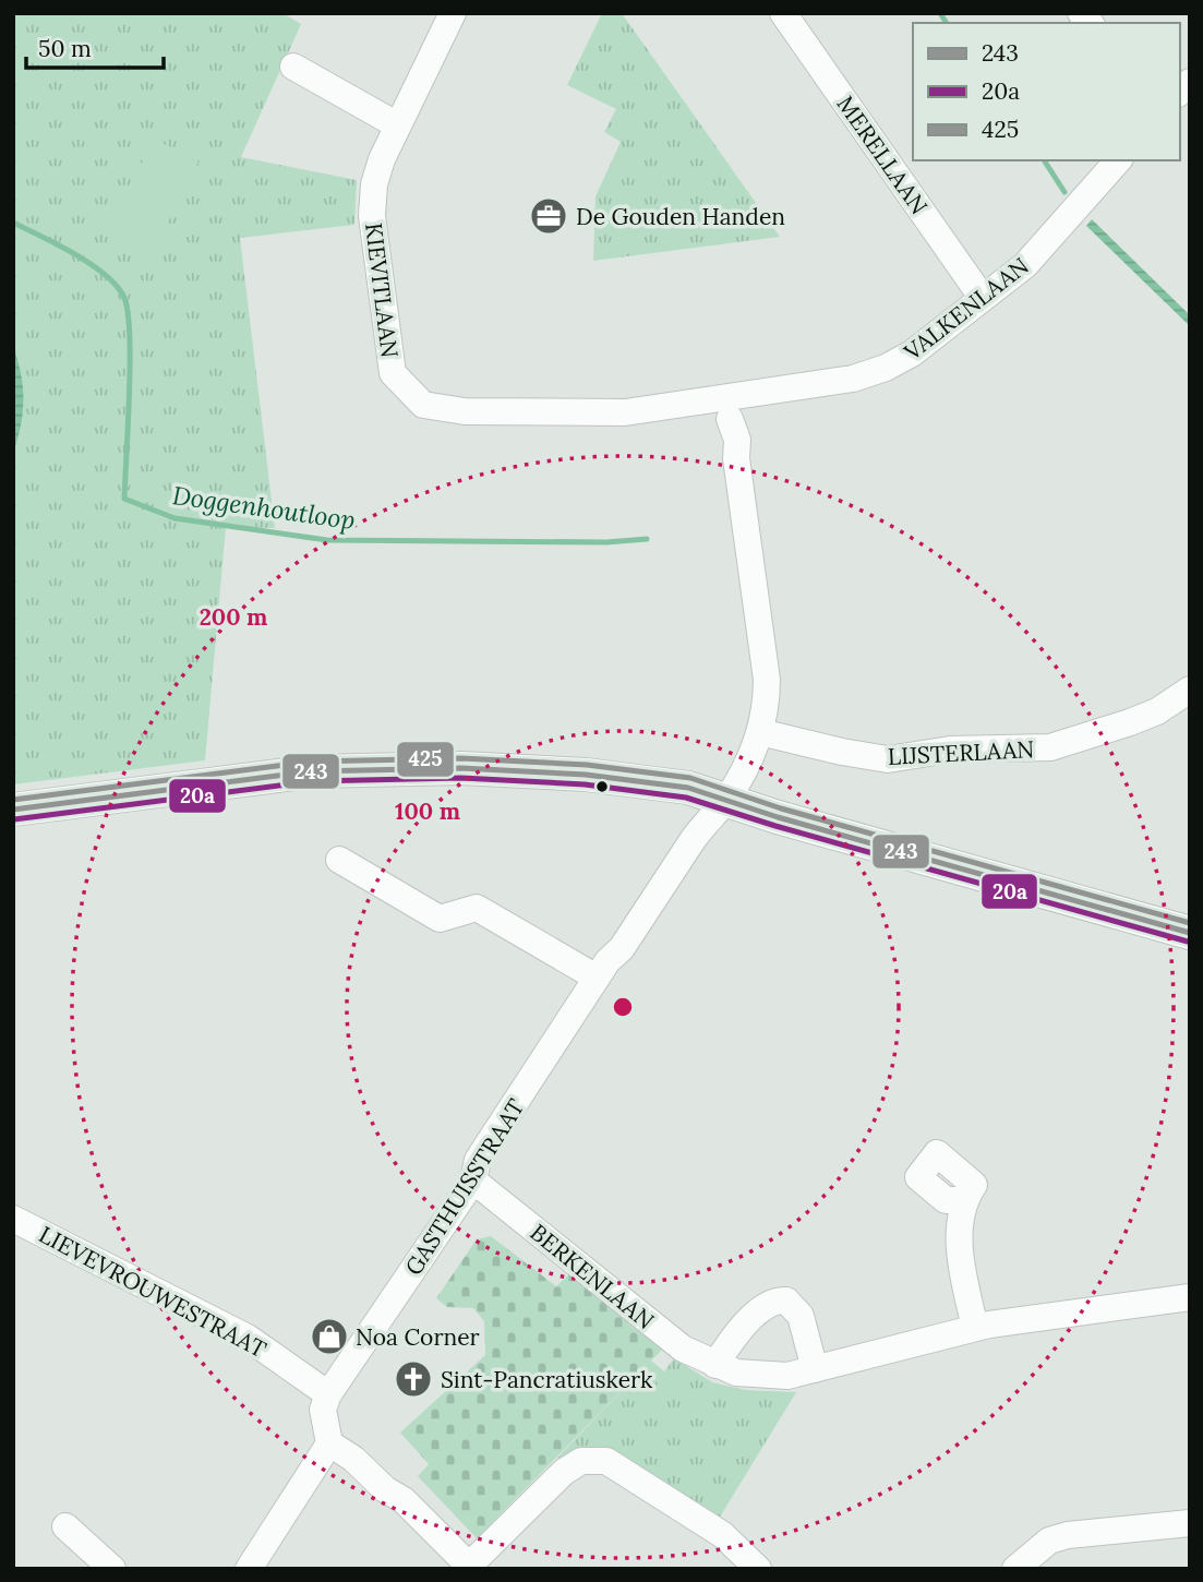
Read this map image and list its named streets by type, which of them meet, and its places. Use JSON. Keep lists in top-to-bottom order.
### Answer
{
  "streets": {
    "street": [
      "MERELLAAN",
      "KIEVITLAAN",
      "VALKENLAAN",
      "LIJSTERLAAN",
      "GASTHUISSTRAAT",
      "BERKENLAAN",
      "LIEVEVROUWESTRAAT"
    ]
  },
  "crossings": [
    ["MERELLAAN", "VALKENLAAN"],
    ["KIEVITLAAN", "VALKENLAAN"],
    ["KIEVITLAAN", "GASTHUISSTRAAT"],
    ["VALKENLAAN", "GASTHUISSTRAAT"],
    ["LIJSTERLAAN", "GASTHUISSTRAAT"],
    ["GASTHUISSTRAAT", "BERKENLAAN"],
    ["GASTHUISSTRAAT", "LIEVEVROUWESTRAAT"]
  ],
  "water": ["Doggenhoutloop"],
  "places": {
    "office": ["De Gouden Handen"],
    "shop": ["Noa Corner"],
    "church": ["Sint-Pancratiuskerk"]
  },
  "lines": ["transit line 425", "transit line 243", "transit line 20a"],
  "legend": ["243", "20a", "425"],
  "scale_bar": "50 m",
  "rings": ["200 m", "100 m"]
}
